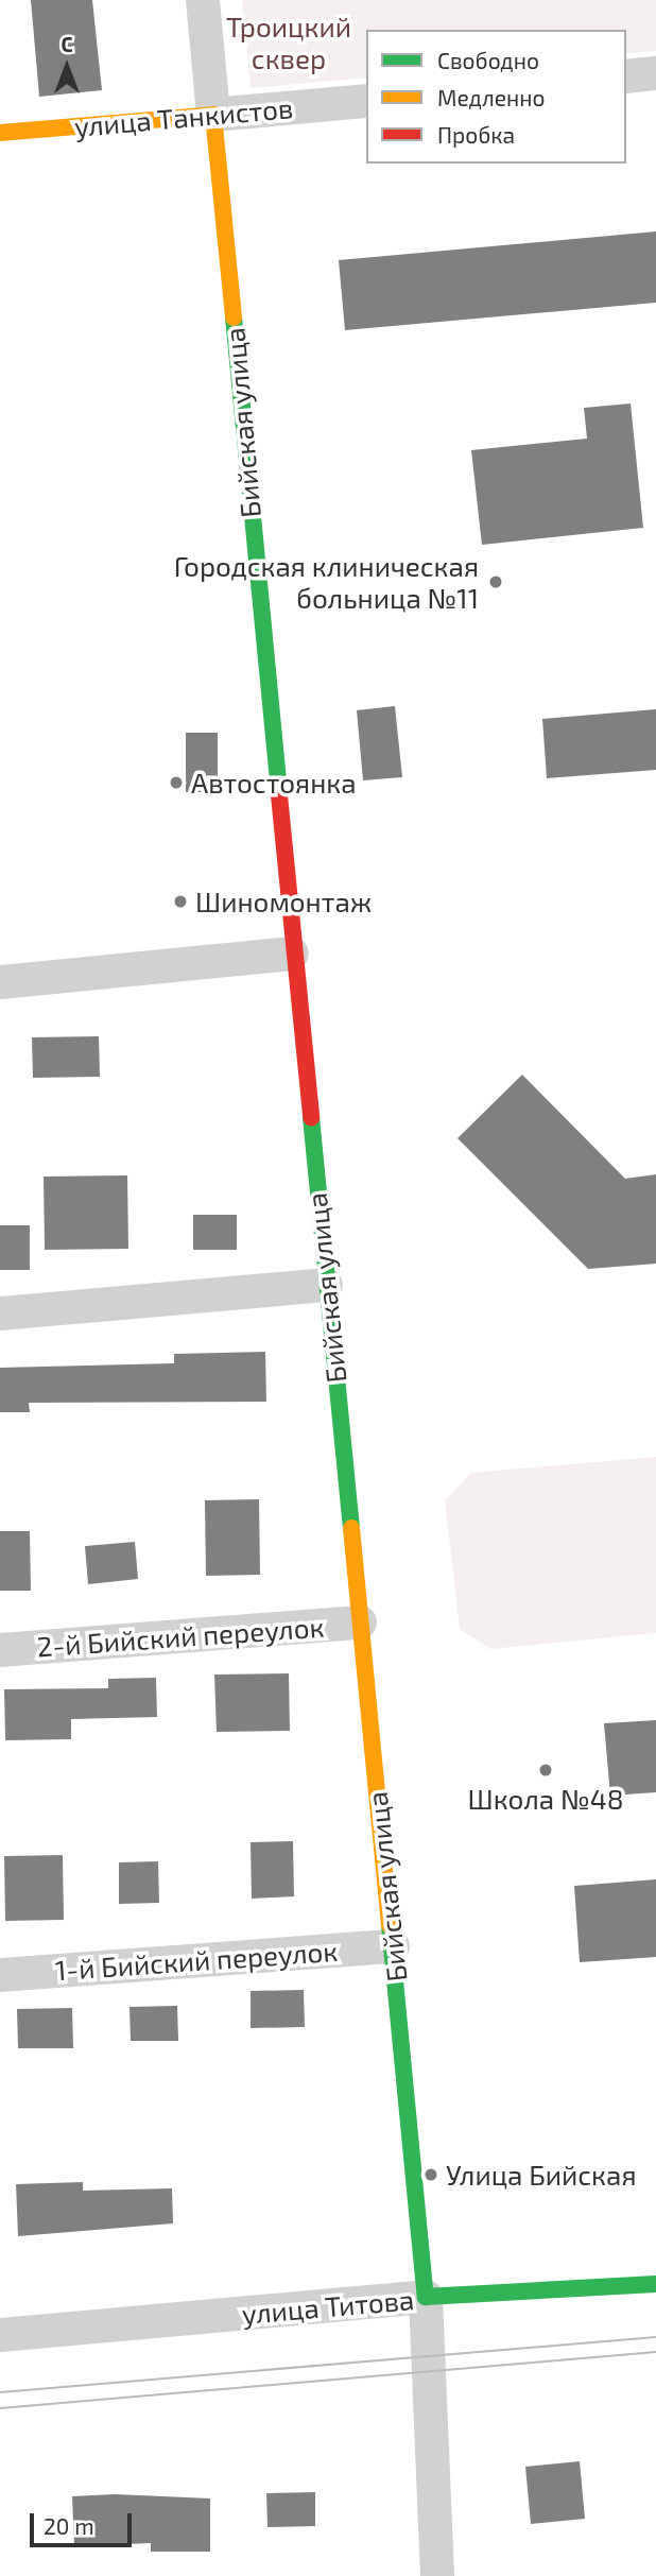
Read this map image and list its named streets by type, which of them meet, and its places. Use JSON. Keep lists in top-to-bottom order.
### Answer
{
  "streets": {
    "street": [
      "улица Танкистов",
      "Бийская улица",
      "2-й Бийский переулок",
      "1-й Бийский переулок",
      "улица Титова"
    ]
  },
  "crossings": [
    ["улица Танкистов", "Бийская улица"],
    ["Бийская улица", "2-й Бийский переулок"],
    ["Бийская улица", "1-й Бийский переулок"],
    ["Бийская улица", "улица Титова"]
  ],
  "parks": ["Троицкий сквер"],
  "places": [
    "Городская клиническая больница №11",
    "Автостоянка",
    "Шиномонтаж",
    "Школа №48",
    "Улица Бийская"
  ],
  "legend": ["Свободно", "Медленно", "Пробка"],
  "scale_bar": "20 m",
  "north": "top"
}
